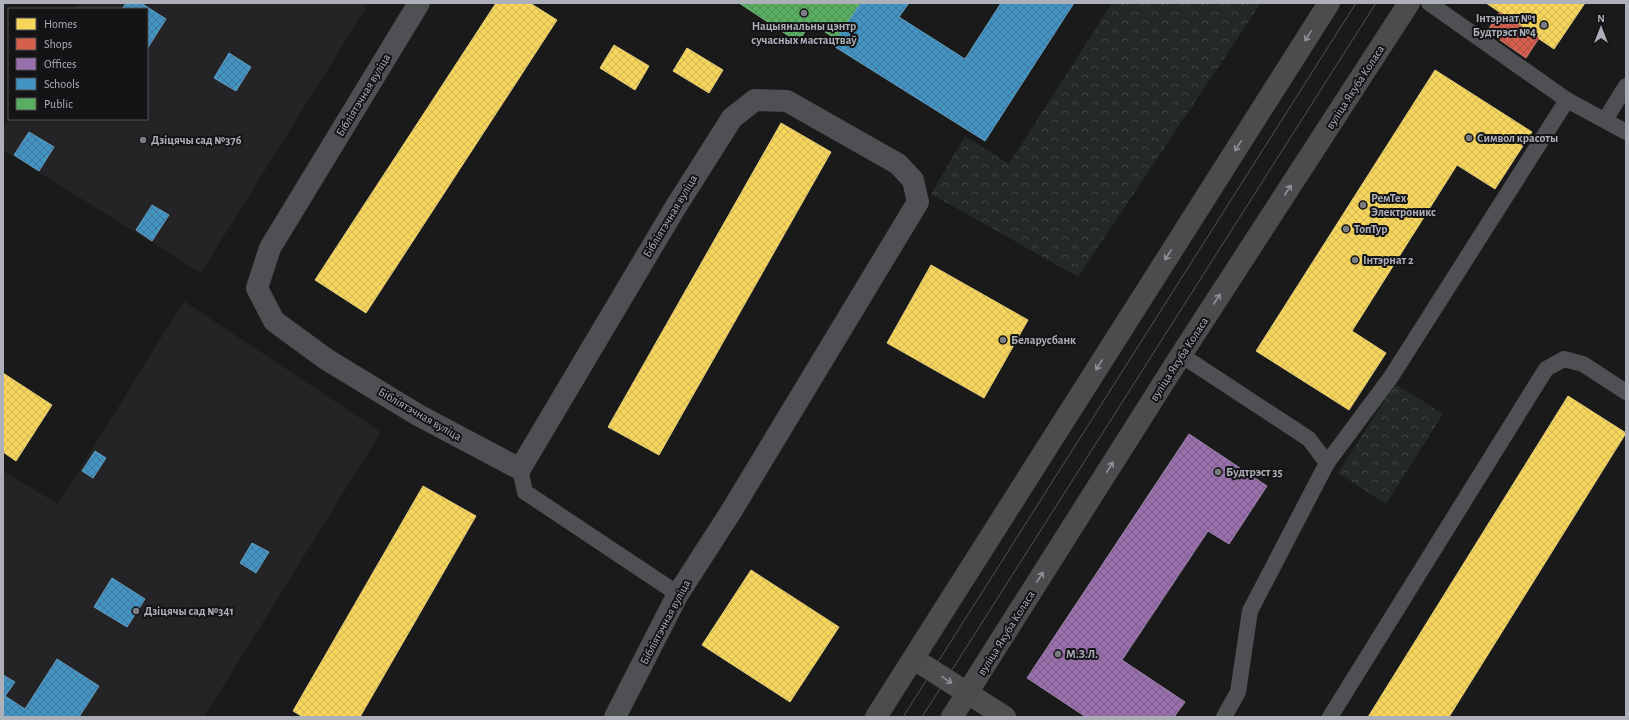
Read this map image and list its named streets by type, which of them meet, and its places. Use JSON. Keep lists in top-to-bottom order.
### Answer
{
  "streets": {
    "main road": ["вуліца Якуба Коласа"],
    "street": ["Бібліятэчная вуліца"]
  },
  "places": [
    "Нацыянальны цэнтр сучасных мастацтваў",
    "Інтэрнат №1 Будтрэст №4",
    "Символ красоты",
    "Дзіцячы сад №376",
    "РемТех Электроникс",
    "ТопТур",
    "Інтэрнат 2",
    "Беларусбанк",
    "Будтрэст 35",
    "Дзіцячы сад №341",
    "М.З.Л."
  ],
  "legend": [
    "Homes",
    "Shops",
    "Offices",
    "Schools",
    "Public"
  ],
  "north": "top"
}
